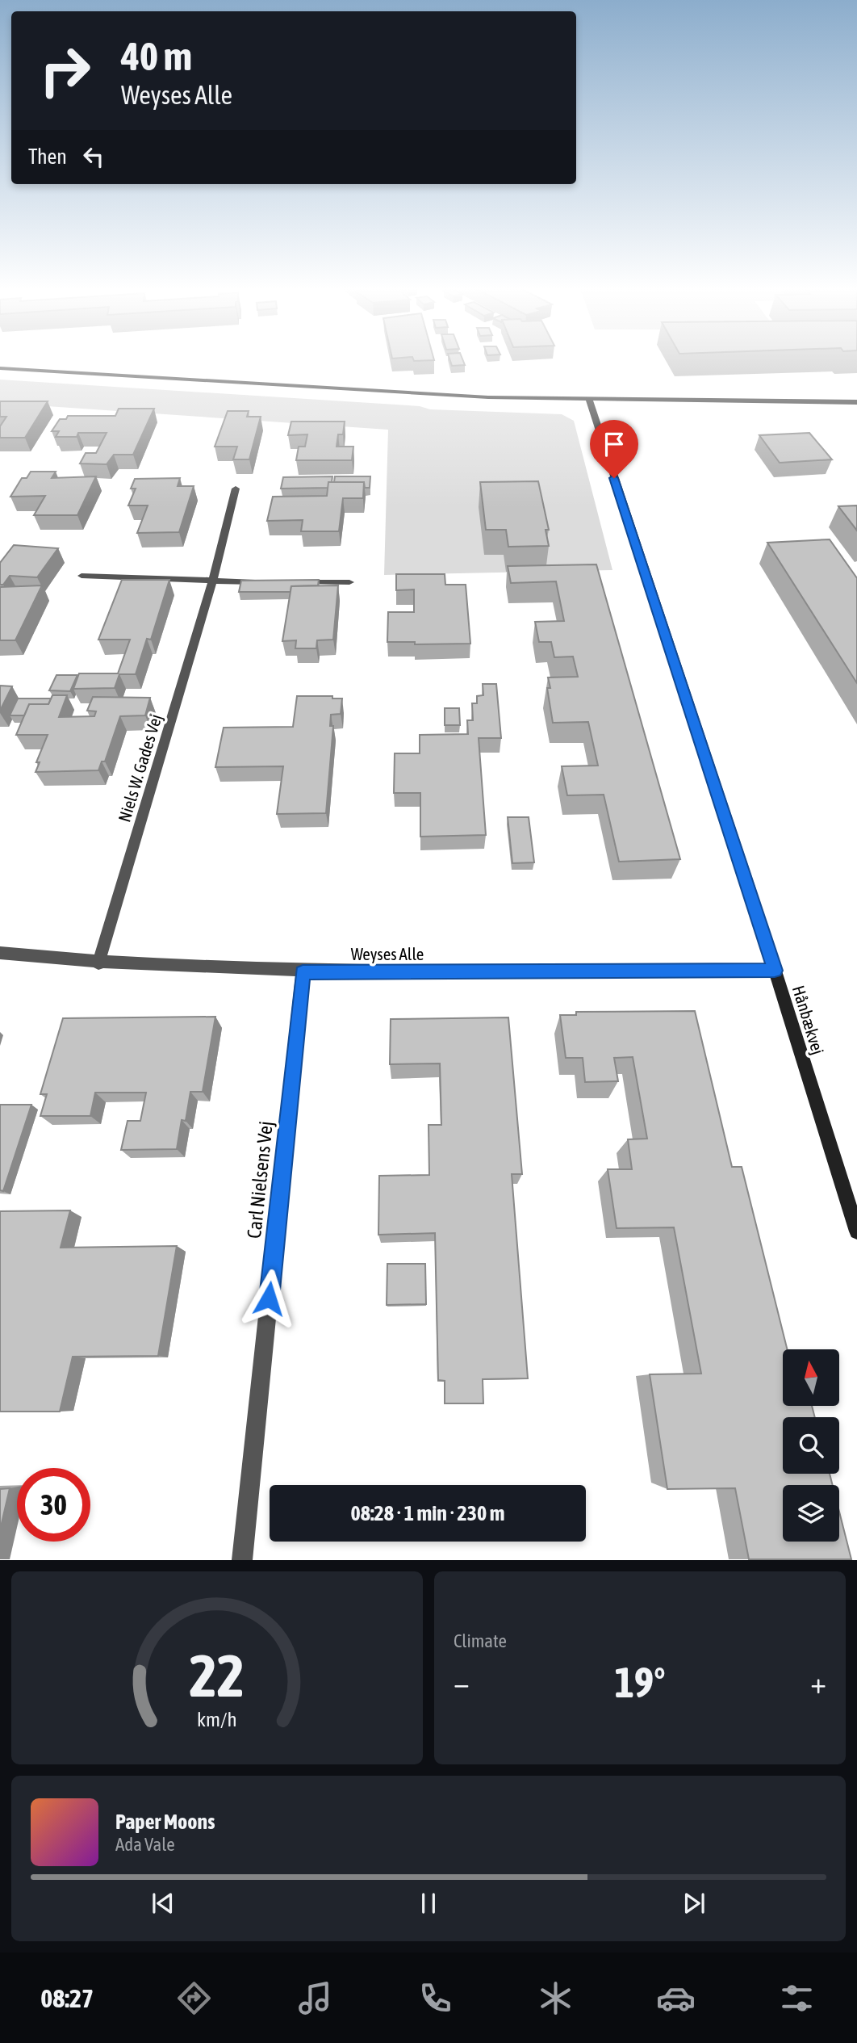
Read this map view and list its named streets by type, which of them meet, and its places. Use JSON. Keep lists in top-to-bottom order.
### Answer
{
  "streets": {
    "street": [
      "Niels W. Gades Vej",
      "Weyses Alle",
      "Hånbækvej",
      "Carl Nielsens Vej"
    ]
  },
  "crossings": [
    ["Niels W. Gades Vej", "Weyses Alle"],
    ["Weyses Alle", "Hånbækvej"],
    ["Weyses Alle", "Carl Nielsens Vej"]
  ],
  "north": "top",
  "page": {
    "turn": ["40 m", "Weyses Alle"],
    "then": "Then",
    "limit": "30",
    "trip": "08:28 · 1 min · 230 m",
    "tile": "Climate",
    "heat": ["−", "19°", "+"],
    "song": ["Paper Moons", "Ada Vale"],
    "tabs": "08:27",
    "gauge": ["22", "km/h"]
  }
}
